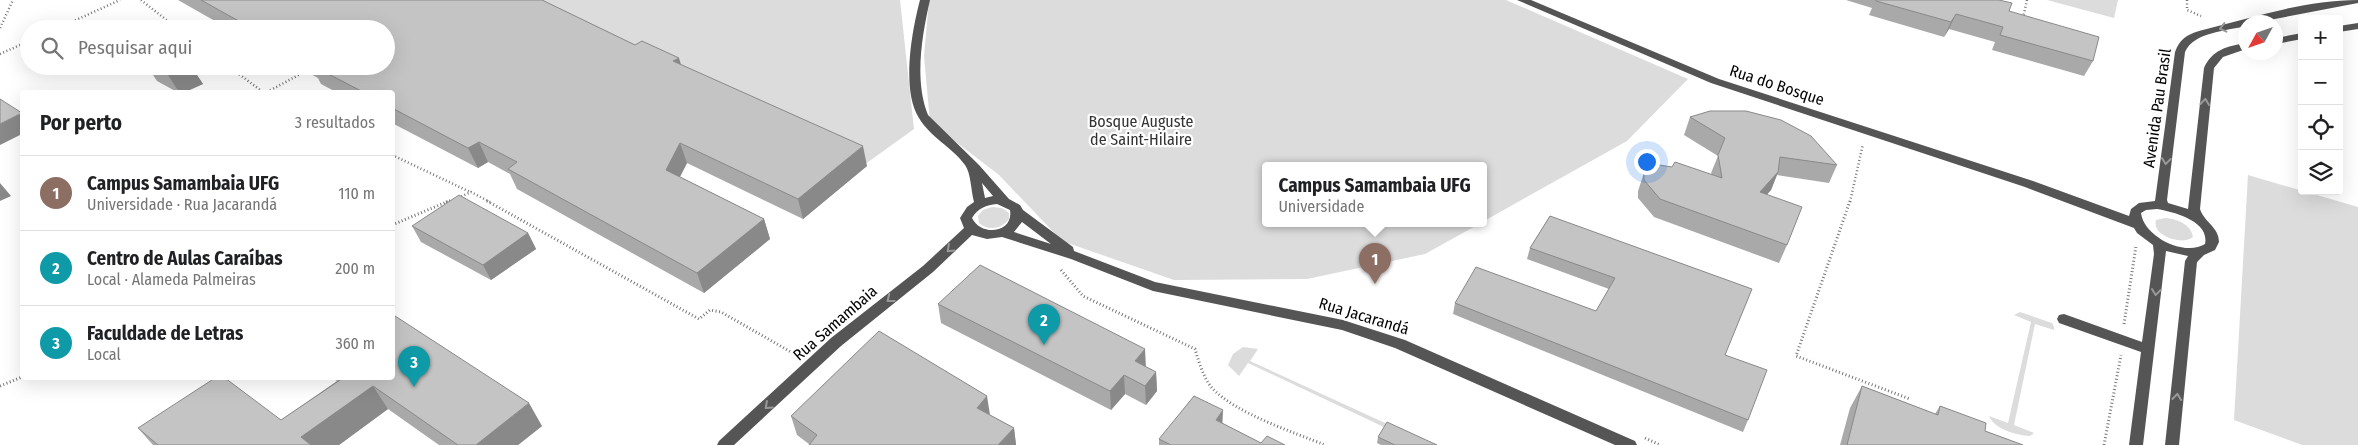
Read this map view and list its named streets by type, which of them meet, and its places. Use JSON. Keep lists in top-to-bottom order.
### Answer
{
  "streets": {
    "street": [
      "Rua do Bosque",
      "Avenida Pau Brasil",
      "Rua Jacarandá",
      "Rua Samambaia"
    ]
  },
  "one_way": ["Avenida Pau Brasil", "Rua Samambaia"],
  "parks": ["Bosque Auguste de Saint-Hilaire"],
  "north": "bottom left",
  "page": {
    "map_buttons": ["+", "−"],
    "search": "Pesquisar aqui",
    "heading": ["Por perto", "3 resultados"],
    "list": [
      {
        "mark": "1",
        "name": "Campus Samambaia UFG",
        "note": "Universidade · Rua Jacarandá",
        "value": "110 m"
      },
      {
        "mark": "2",
        "name": "Centro de Aulas Caraíbas",
        "note": "Local · Alameda Palmeiras",
        "value": "200 m"
      },
      {
        "mark": "3",
        "name": "Faculdade de Letras",
        "note": "Local",
        "value": "360 m"
      }
    ],
    "popup": ["Campus Samambaia UFG", "Universidade"],
    "pins": ["1", "2", "3"]
  }
}
